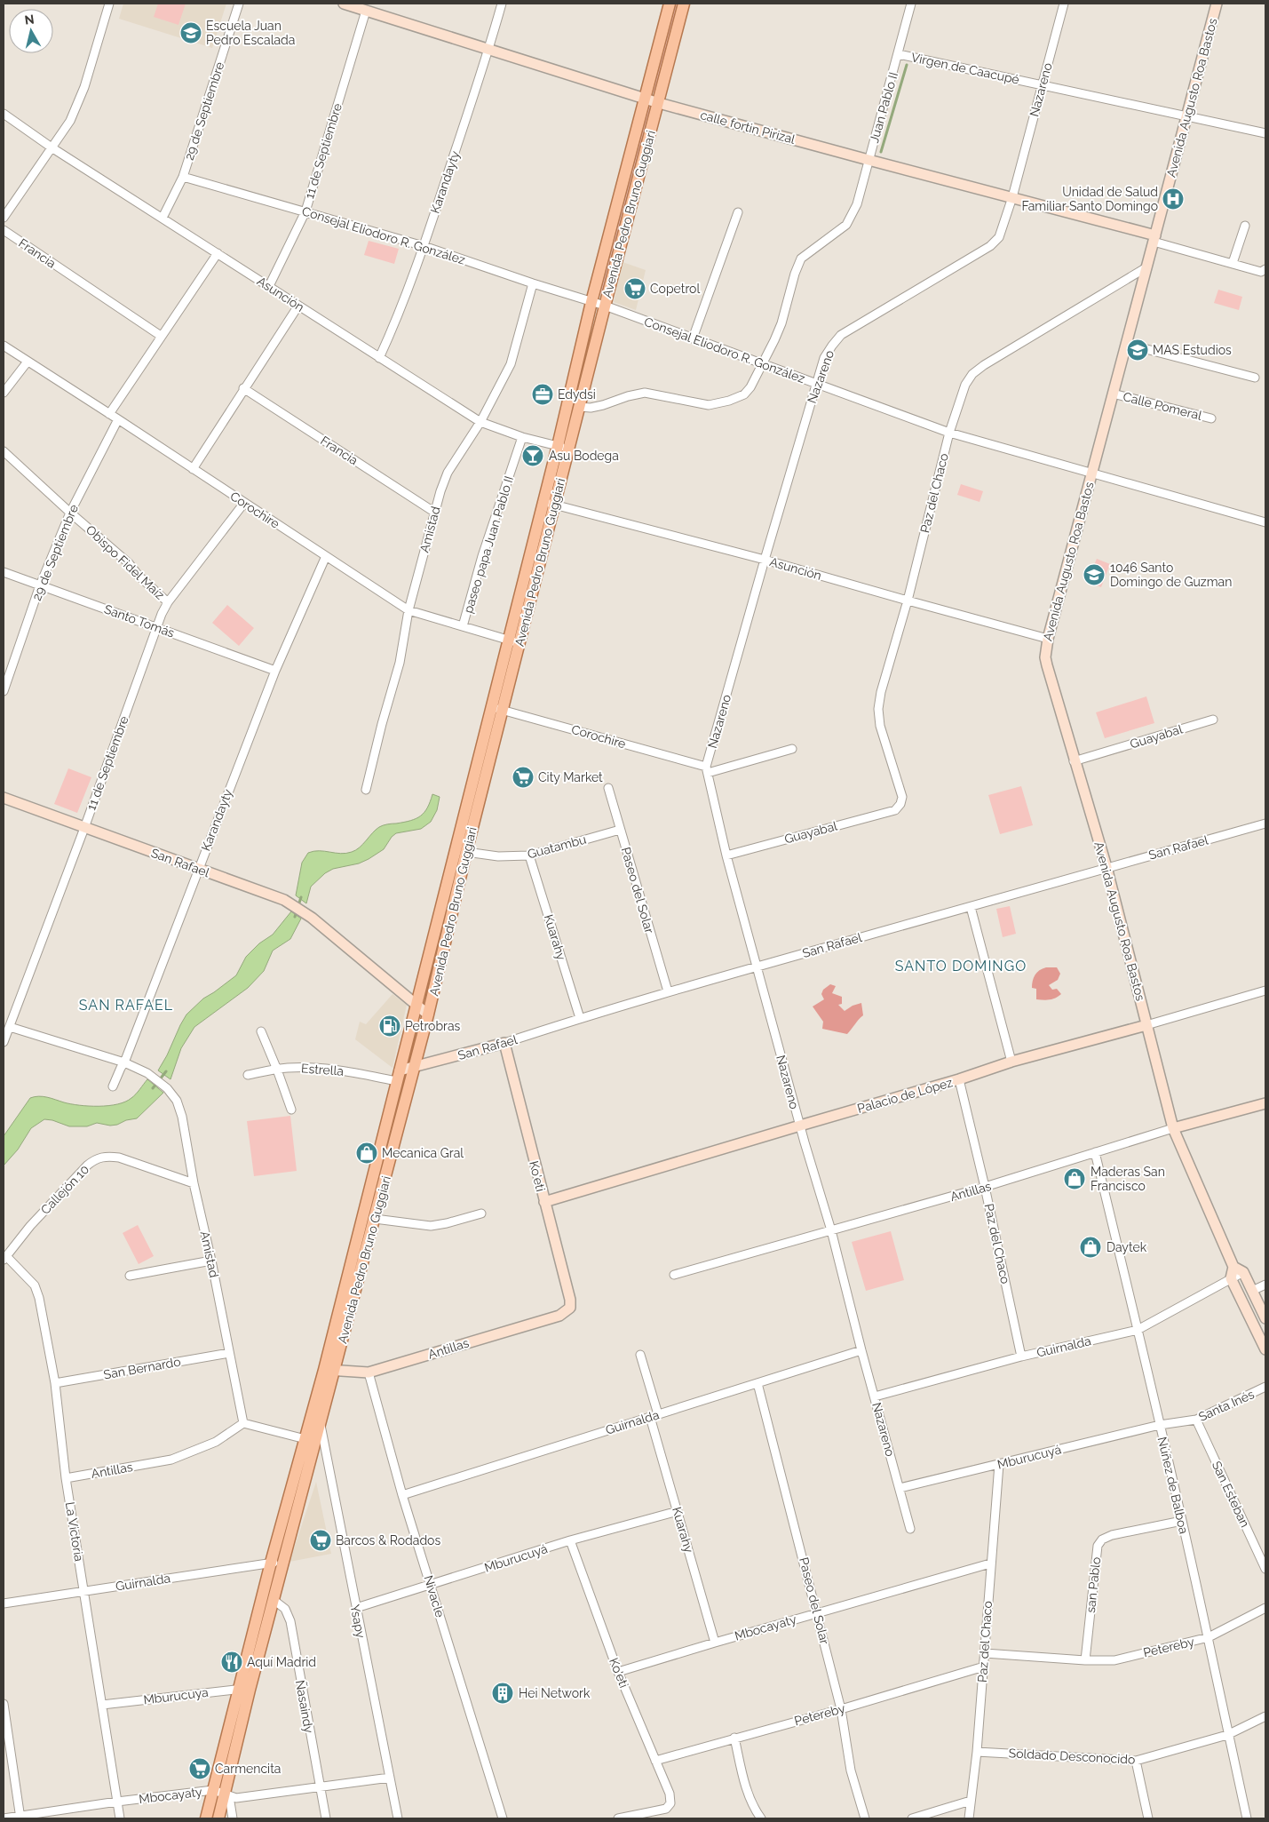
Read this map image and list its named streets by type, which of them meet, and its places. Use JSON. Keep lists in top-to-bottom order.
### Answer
{
  "streets": {
    "main road": ["Avenida Pedro Bruno Guggiari"],
    "street": [
      "Virgen de Caacupé",
      "Nazareno",
      "Avenida Augusto Roa Bastos",
      "Juan Pablo II",
      "29 de Septiembre",
      "calle fortin Pirizal",
      "11 de Septiembre",
      "Karandayty",
      "Consejal Eliodoro R. González",
      "Francia",
      "Asunción",
      "Calle Pomeral",
      "Paz del Chaco",
      "Corochire",
      "Amistad",
      "paseo papa Juan Pablo II",
      "Obispo Fidel Maíz",
      "Santo Tomás",
      "Guayabal",
      "Guatambu",
      "San Rafael",
      "Paseo del Solar",
      "Kuarahy",
      "Estrella",
      "Palacio de López",
      "Ko'eti",
      "Callejón 10",
      "Antillas",
      "Guirnalda",
      "San Bernardo",
      "Santa Inés",
      "Mburucuyá",
      "Núñez de Balboa",
      "San Esteban",
      "La Victoria",
      "san Pablo",
      "Nivacle",
      "Ysapy",
      "Mbocayaty",
      "Petereby",
      "Mburucuya",
      "Ñasaindy",
      "Soldado Desconocido"
    ]
  },
  "crossings": [
    ["Virgen de Caacupé", "Nazareno"],
    ["Virgen de Caacupé", "Avenida Augusto Roa Bastos"],
    ["Virgen de Caacupé", "Juan Pablo II"],
    ["Nazareno", "calle fortin Pirizal"],
    ["Nazareno", "Consejal Eliodoro R. González"],
    ["Nazareno", "Asunción"],
    ["Nazareno", "Corochire"],
    ["Nazareno", "Guayabal"],
    ["Nazareno", "San Rafael"],
    ["Nazareno", "Palacio de López"],
    ["Nazareno", "Antillas"],
    ["Nazareno", "Guirnalda"],
    ["Nazareno", "Mburucuyá"],
    ["Avenida Augusto Roa Bastos", "calle fortin Pirizal"],
    ["Avenida Augusto Roa Bastos", "Consejal Eliodoro R. González"],
    ["Avenida Augusto Roa Bastos", "Asunción"],
    ["Avenida Augusto Roa Bastos", "Calle Pomeral"],
    ["Avenida Augusto Roa Bastos", "Paz del Chaco"],
    ["Avenida Augusto Roa Bastos", "Guayabal"],
    ["Avenida Augusto Roa Bastos", "San Rafael"],
    ["Avenida Augusto Roa Bastos", "Palacio de López"],
    ["Avenida Augusto Roa Bastos", "Antillas"],
    ["Juan Pablo II", "calle fortin Pirizal"],
    ["Juan Pablo II", "Avenida Pedro Bruno Guggiari"],
    ["Juan Pablo II", "Consejal Eliodoro R. González"],
    ["29 de Septiembre", "Consejal Eliodoro R. González"],
    ["29 de Septiembre", "Asunción"],
    ["29 de Septiembre", "Corochire"],
    ["29 de Septiembre", "Obispo Fidel Maíz"],
    ["29 de Septiembre", "Santo Tomás"],
    ["calle fortin Pirizal", "11 de Septiembre"],
    ["calle fortin Pirizal", "Karandayty"],
    ["calle fortin Pirizal", "Avenida Pedro Bruno Guggiari"],
    ["11 de Septiembre", "Consejal Eliodoro R. González"],
    ["11 de Septiembre", "Asunción"],
    ["11 de Septiembre", "Corochire"],
    ["11 de Septiembre", "Obispo Fidel Maíz"],
    ["11 de Septiembre", "Santo Tomás"],
    ["11 de Septiembre", "San Rafael"],
    ["Karandayty", "Consejal Eliodoro R. González"],
    ["Karandayty", "Asunción"],
    ["Karandayty", "Corochire"],
    ["Karandayty", "Amistad"],
    ["Karandayty", "Santo Tomás"],
    ["Karandayty", "San Rafael"],
    ["Avenida Pedro Bruno Guggiari", "Consejal Eliodoro R. González"],
    ["Avenida Pedro Bruno Guggiari", "Asunción"],
    ["Avenida Pedro Bruno Guggiari", "Corochire"],
    ["Avenida Pedro Bruno Guggiari", "Guatambu"],
    ["Avenida Pedro Bruno Guggiari", "San Rafael"],
    ["Avenida Pedro Bruno Guggiari", "Estrella"],
    ["Avenida Pedro Bruno Guggiari", "Antillas"],
    ["Avenida Pedro Bruno Guggiari", "Guirnalda"],
    ["Avenida Pedro Bruno Guggiari", "Ysapy"],
    ["Avenida Pedro Bruno Guggiari", "Mbocayaty"],
    ["Avenida Pedro Bruno Guggiari", "Mburucuya"],
    ["Avenida Pedro Bruno Guggiari", "Ñasaindy"],
    ["Consejal Eliodoro R. González", "Paz del Chaco"],
    ["Consejal Eliodoro R. González", "Amistad"],
    ["Francia", "Amistad"],
    ["Asunción", "Paz del Chaco"],
    ["Asunción", "Amistad"],
    ["Asunción", "paseo papa Juan Pablo II"],
    ["Paz del Chaco", "Guayabal"],
    ["Paz del Chaco", "Palacio de López"],
    ["Paz del Chaco", "Antillas"],
    ["Paz del Chaco", "Guirnalda"],
    ["Paz del Chaco", "Mburucuyá"],
    ["Paz del Chaco", "Mbocayaty"],
    ["Paz del Chaco", "Petereby"],
    ["Paz del Chaco", "Soldado Desconocido"],
    ["Corochire", "Amistad"],
    ["Corochire", "paseo papa Juan Pablo II"],
    ["Amistad", "Callejón 10"],
    ["Amistad", "Antillas"],
    ["Amistad", "San Bernardo"],
    ["Guatambu", "Paseo del Solar"],
    ["Guatambu", "Kuarahy"],
    ["San Rafael", "Paseo del Solar"],
    ["San Rafael", "Kuarahy"],
    ["San Rafael", "Estrella"],
    ["San Rafael", "Ko'eti"],
    ["Paseo del Solar", "Guirnalda"],
    ["Paseo del Solar", "Mbocayaty"],
    ["Paseo del Solar", "Petereby"],
    ["Kuarahy", "Guirnalda"],
    ["Kuarahy", "Mburucuyá"],
    ["Kuarahy", "Mbocayaty"],
    ["Palacio de López", "Ko'eti"],
    ["Ko'eti", "Antillas"],
    ["Ko'eti", "Mburucuyá"],
    ["Ko'eti", "Mbocayaty"],
    ["Ko'eti", "Petereby"],
    ["Callejón 10", "La Victoria"],
    ["Antillas", "Núñez de Balboa"],
    ["Antillas", "La Victoria"],
    ["Antillas", "Nivacle"],
    ["Guirnalda", "Núñez de Balboa"],
    ["Guirnalda", "La Victoria"],
    ["Guirnalda", "Nivacle"],
    ["San Bernardo", "La Victoria"],
    ["Santa Inés", "Mburucuyá"],
    ["Santa Inés", "Núñez de Balboa"],
    ["Santa Inés", "San Esteban"],
    ["Mburucuyá", "Núñez de Balboa"],
    ["Mburucuyá", "Nivacle"],
    ["Mburucuyá", "Ysapy"],
    ["Núñez de Balboa", "san Pablo"],
    ["Núñez de Balboa", "Petereby"],
    ["Núñez de Balboa", "Soldado Desconocido"],
    ["La Victoria", "Mbocayaty"],
    ["La Victoria", "Mburucuya"],
    ["san Pablo", "Petereby"],
    ["Ysapy", "Mbocayaty"],
    ["Mbocayaty", "Ñasaindy"]
  ],
  "districts": ["SANTO DOMINGO", "SAN RAFAEL"],
  "places": {
    "school or university": ["Escuela Juan Pedro Escalada", "MAS Estudios", "1046 Santo Domingo de Guzman"],
    "hospital": ["Unidad de Salud Familiar Santo Domingo"],
    "supermarket": [
      "Copetrol",
      "City Market",
      "Barcos & Rodados",
      "Carmencita"
    ],
    "office": ["Edydsi"],
    "bar": ["Asu Bodega"],
    "fuel station": ["Petrobras"],
    "shop": ["Mecanica Gral", "Maderas San Francisco", "Daytek"],
    "restaurant": ["Aquí Madrid"],
    "building": ["Hei Network"]
  },
  "north": "top"
}
